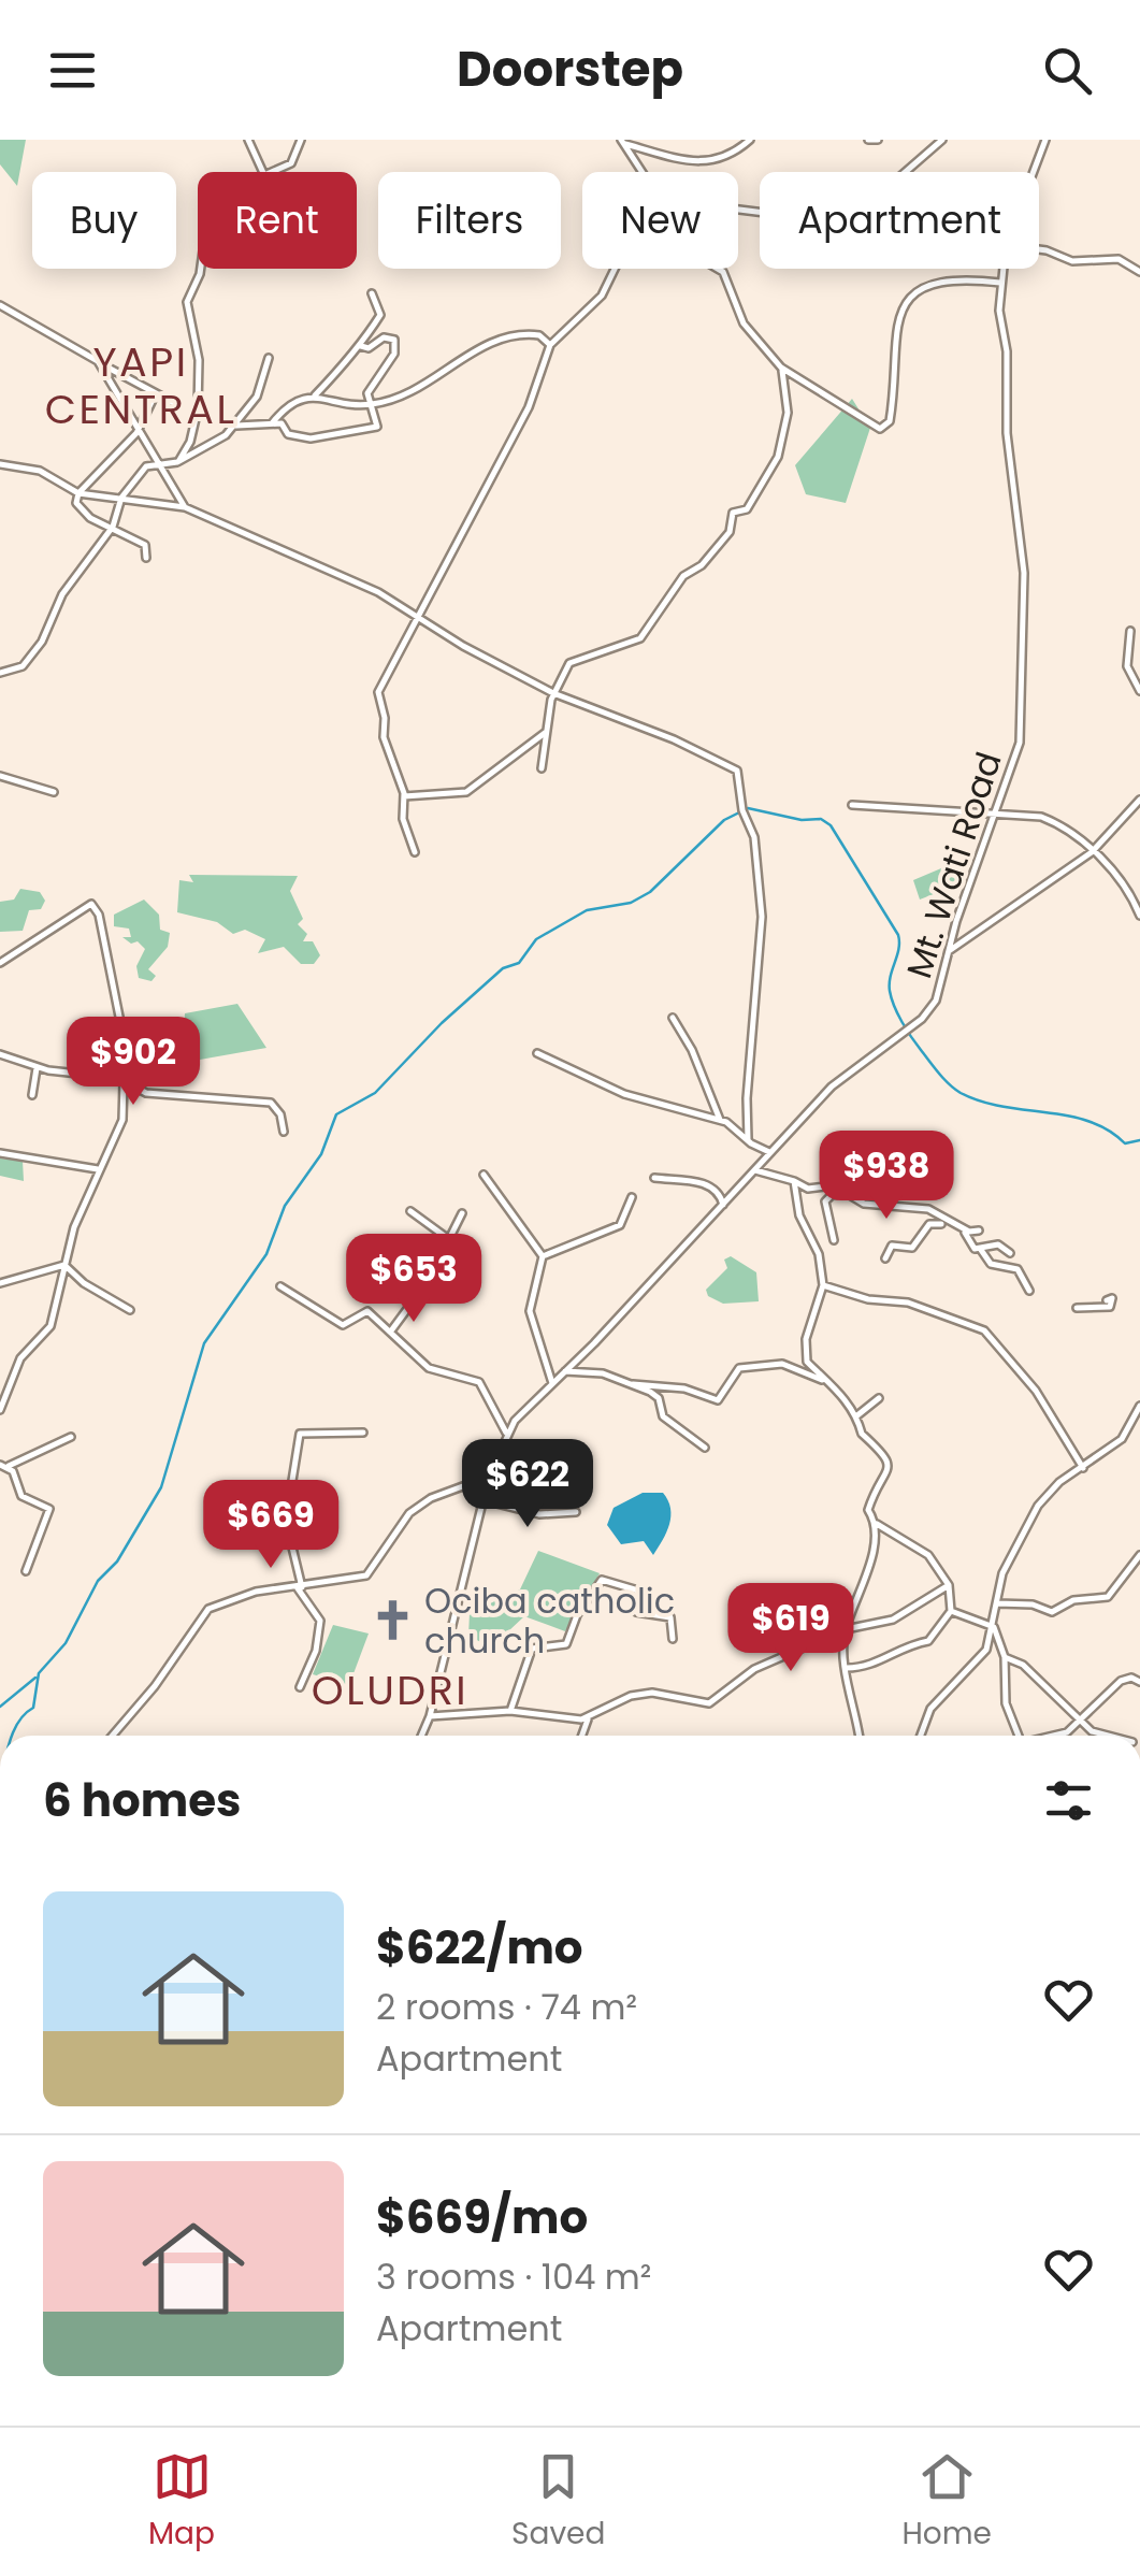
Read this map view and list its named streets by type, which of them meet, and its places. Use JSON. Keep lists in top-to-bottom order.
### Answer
{
  "streets": {
    "street": ["Mt. Wati Road"]
  },
  "districts": ["YAPI CENTRAL", "OLUDRI"],
  "places": {
    "church": ["Ociba catholic church"]
  },
  "page": {
    "header": "Doorstep",
    "chip": [
      "Buy",
      "Rent",
      "Filters",
      "New",
      "Apartment"
    ],
    "price": [
      "$902",
      "$938",
      "$653",
      "$622",
      "$669",
      "$619"
    ],
    "heading": "6 homes",
    "list": [
      {
        "name": "$622/mo",
        "note": "2 rooms · 74 m² · Apartment"
      },
      {
        "name": "$669/mo",
        "note": "3 rooms · 104 m² · Apartment"
      }
    ],
    "tabs": ["Map", "Saved", "Home"]
  }
}
